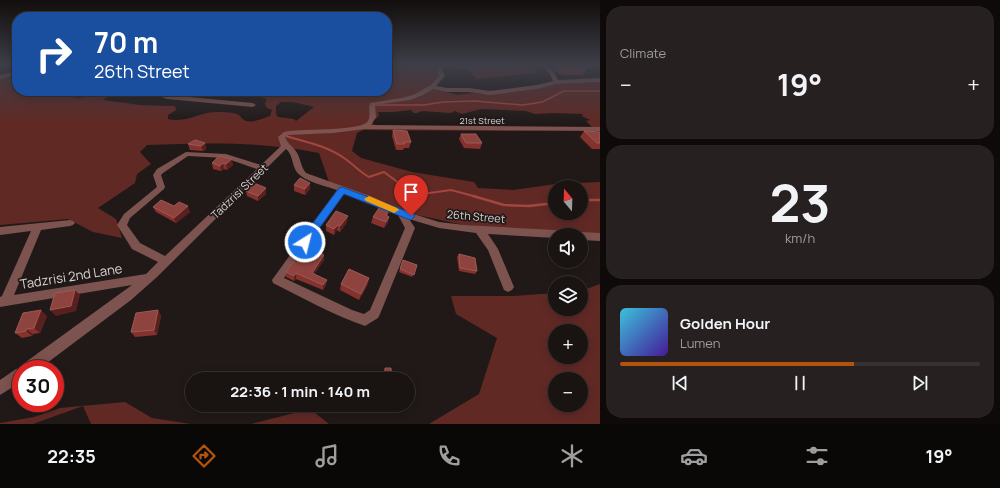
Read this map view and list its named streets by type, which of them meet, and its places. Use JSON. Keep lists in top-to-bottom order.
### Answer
{
  "streets": {
    "street": [
      "21st Street",
      "Tadzrisi Street",
      "26th Street",
      "Tadzrisi 2nd Lane"
    ]
  },
  "crossings": [
    ["21st Street", "Tadzrisi Street"],
    ["Tadzrisi Street", "26th Street"],
    ["Tadzrisi Street", "Tadzrisi 2nd Lane"]
  ],
  "north": "top",
  "page": {
    "tile": [
      "Climate",
      ["23", "km/h"]
    ],
    "turn": ["70 m", "26th Street"],
    "heat": ["−", "19°", "+"],
    "map_buttons": ["+", "−"],
    "song": ["Golden Hour", "Lumen"],
    "limit": "30",
    "trip": "22:36 · 1 min · 140 m",
    "tabs": ["22:35", "19°"]
  }
}
